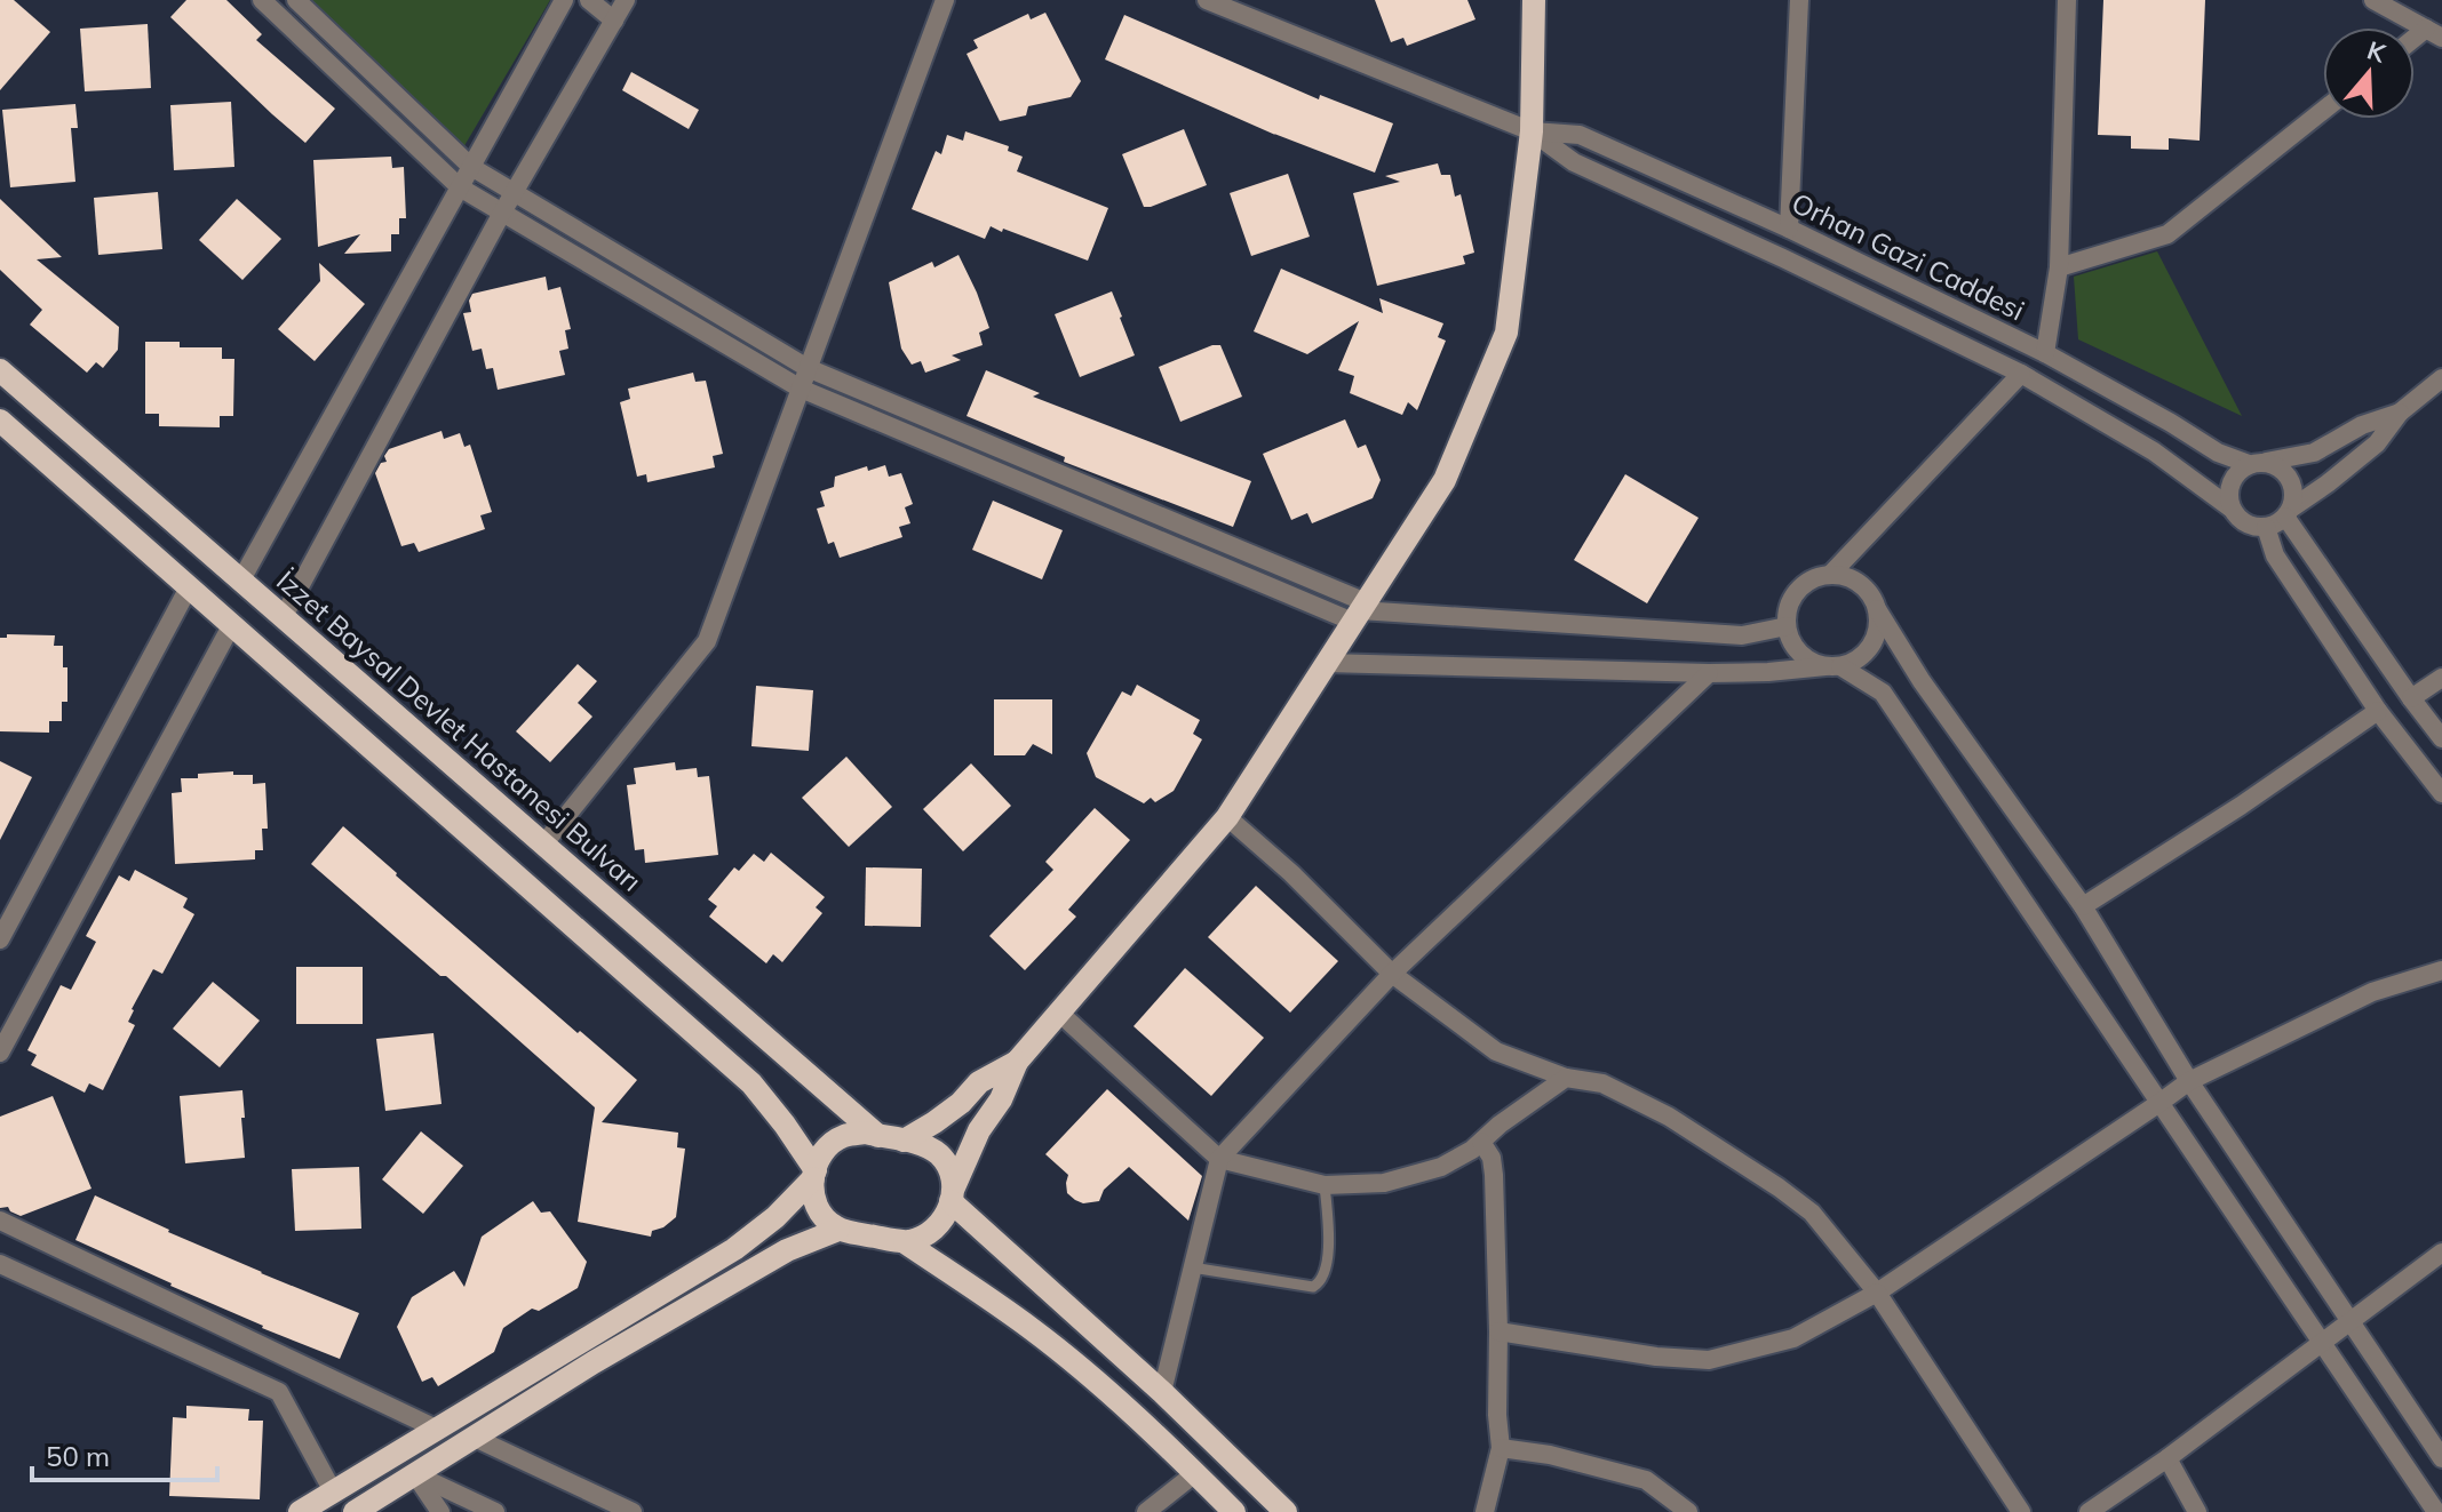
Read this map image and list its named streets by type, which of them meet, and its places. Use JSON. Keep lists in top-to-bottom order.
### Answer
{
  "streets": {
    "main road": ["İzzet Baysal Devlet Hastanesi Bulvarı"],
    "street": ["Orhan Gazi Caddesi"]
  },
  "scale_bar": "50 m",
  "north": "top"
}
